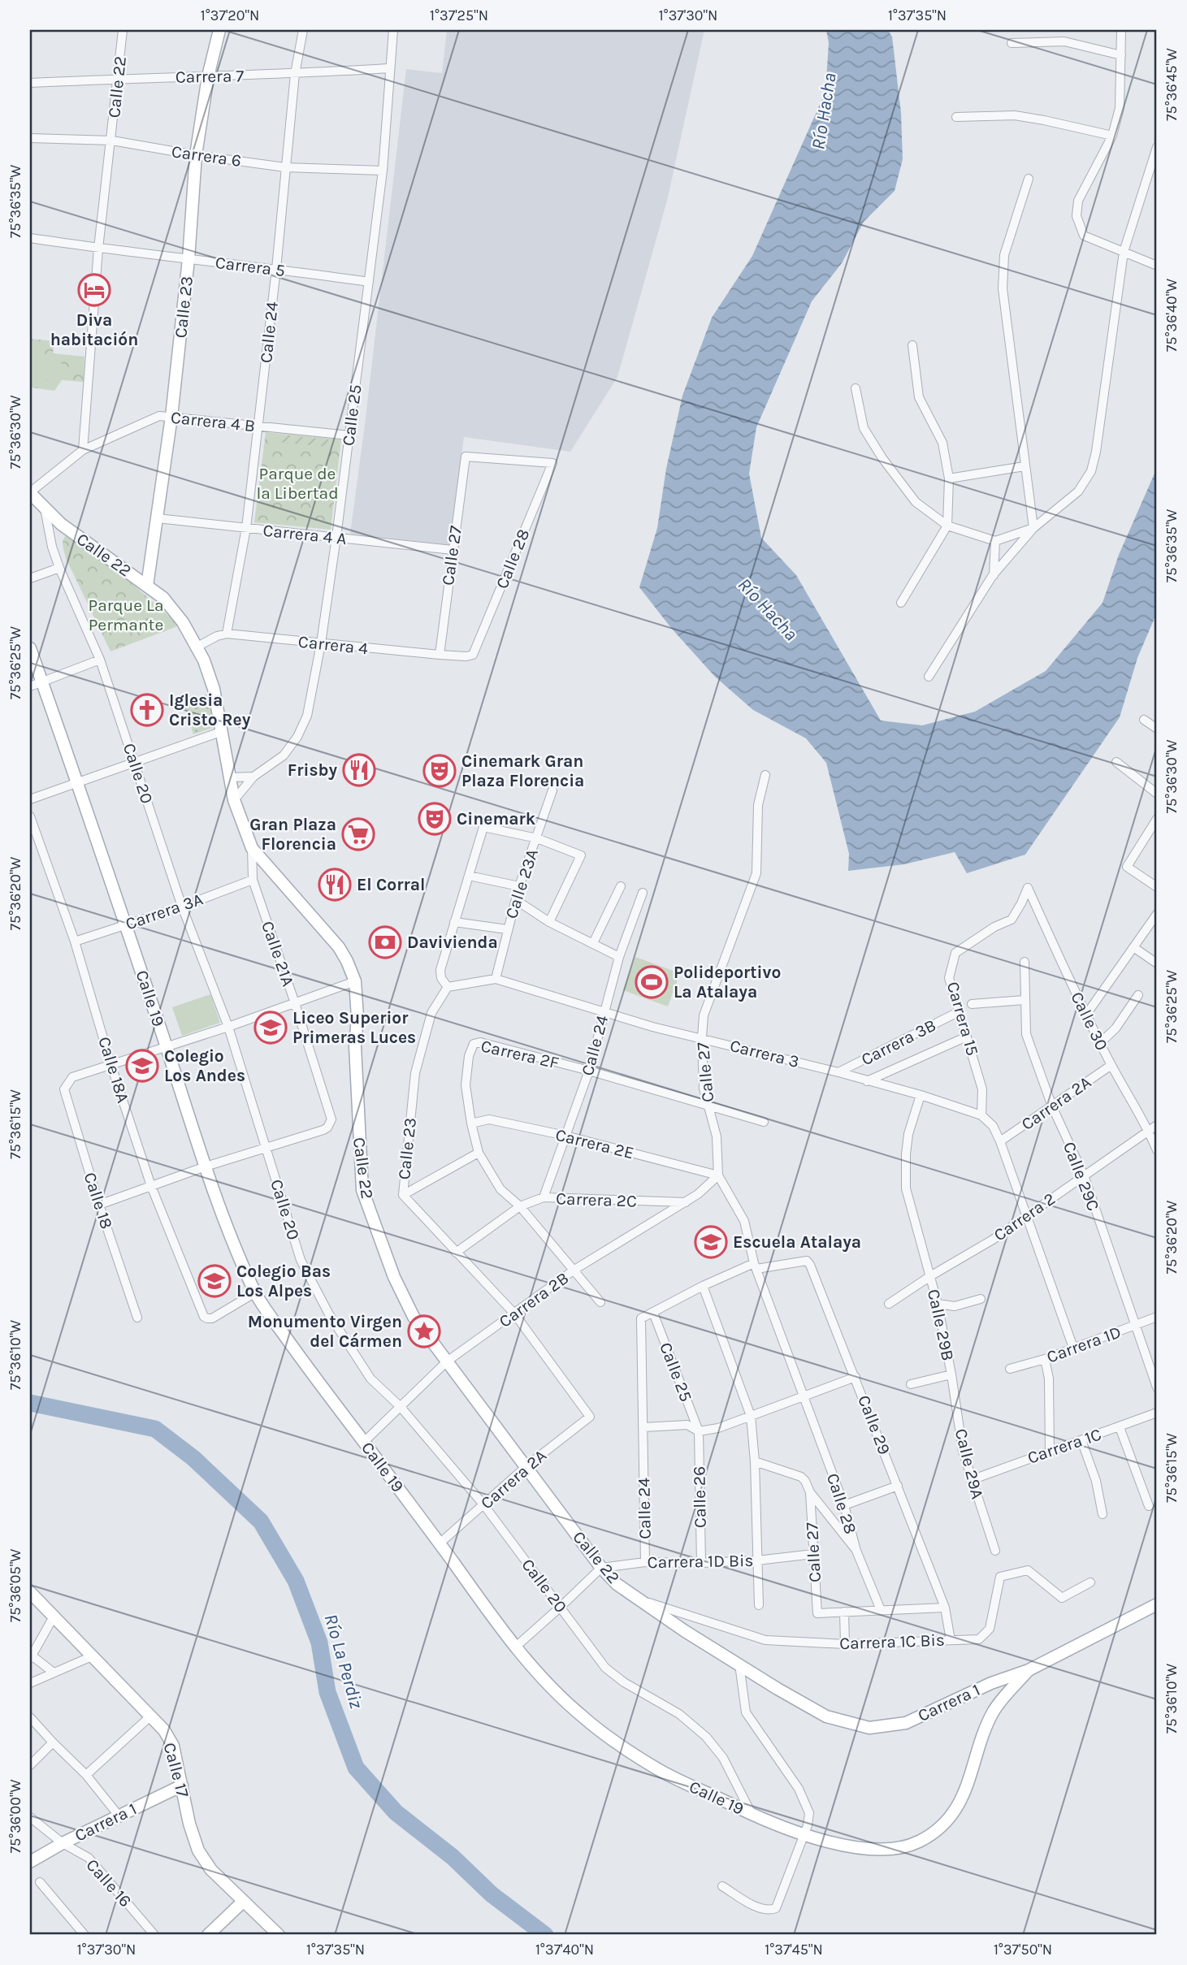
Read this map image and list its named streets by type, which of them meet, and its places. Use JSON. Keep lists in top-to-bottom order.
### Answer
{
  "streets": {
    "main road": [
      "Calle 22",
      "Calle 23",
      "Calle 19",
      "Carrera 1",
      "Calle 17"
    ],
    "street": [
      "Carrera 7",
      "Carrera 6",
      "Carrera 5",
      "Calle 24",
      "Calle 25",
      "Carrera 4 B",
      "Carrera 4 A",
      "Calle 27",
      "Calle 28",
      "Carrera 4",
      "Calle 20",
      "Calle 23A",
      "Carrera 3A",
      "Calle 21A",
      "Carrera 15",
      "Calle 30",
      "Carrera 3B",
      "Carrera 3",
      "Carrera 2F",
      "Calle 18A",
      "Carrera 2A",
      "Carrera 2E",
      "Calle 29C",
      "Carrera 2C",
      "Calle 18",
      "Carrera 2",
      "Carrera 2B",
      "Calle 29B",
      "Carrera 1D",
      "Calle 29",
      "Carrera 1C",
      "Calle 29A",
      "Calle 26",
      "Carrera 1D Bis",
      "Carrera 1C Bis",
      "Calle 16"
    ]
  },
  "crossings": [
    ["Carrera 7", "Calle 22"],
    ["Carrera 7", "Calle 23"],
    ["Carrera 7", "Calle 24"],
    ["Carrera 7", "Calle 25"],
    ["Calle 22", "Carrera 6"],
    ["Calle 22", "Carrera 5"],
    ["Calle 22", "Calle 23"],
    ["Calle 22", "Calle 25"],
    ["Calle 22", "Carrera 4 B"],
    ["Calle 22", "Carrera 4"],
    ["Calle 22", "Calle 20"],
    ["Calle 22", "Calle 21A"],
    ["Calle 22", "Carrera 2A"],
    ["Calle 22", "Carrera 2B"],
    ["Calle 22", "Carrera 1D Bis"],
    ["Calle 22", "Carrera 1C Bis"],
    ["Calle 22", "Carrera 1"],
    ["Carrera 6", "Calle 23"],
    ["Carrera 6", "Calle 24"],
    ["Carrera 6", "Calle 25"],
    ["Carrera 5", "Calle 23"],
    ["Carrera 5", "Calle 24"],
    ["Carrera 5", "Calle 25"],
    ["Calle 23", "Carrera 4 B"],
    ["Calle 23", "Carrera 4 A"],
    ["Calle 23", "Carrera 3"],
    ["Calle 23", "Carrera 2A"],
    ["Calle 23", "Carrera 2C"],
    ["Calle 23", "Carrera 2B"],
    ["Calle 24", "Calle 25"],
    ["Calle 24", "Carrera 4 B"],
    ["Calle 24", "Carrera 4 A"],
    ["Calle 24", "Carrera 4"],
    ["Calle 24", "Carrera 3"],
    ["Calle 24", "Carrera 2F"],
    ["Calle 24", "Carrera 2E"],
    ["Calle 24", "Carrera 2C"],
    ["Calle 24", "Carrera 1D Bis"],
    ["Calle 25", "Carrera 4 B"],
    ["Calle 25", "Carrera 4 A"],
    ["Calle 25", "Carrera 4"],
    ["Calle 25", "Calle 26"],
    ["Carrera 4 A", "Calle 27"],
    ["Calle 27", "Calle 28"],
    ["Calle 27", "Carrera 4"],
    ["Calle 27", "Carrera 3"],
    ["Calle 27", "Carrera 2F"],
    ["Calle 27", "Carrera 2E"],
    ["Calle 27", "Carrera 2B"],
    ["Calle 27", "Calle 29"],
    ["Calle 27", "Carrera 1D Bis"],
    ["Calle 28", "Carrera 4"],
    ["Calle 20", "Carrera 3A"],
    ["Calle 20", "Calle 21A"],
    ["Calle 20", "Calle 19"],
    ["Calle 20", "Carrera 2A"],
    ["Calle 20", "Carrera 2B"],
    ["Calle 23A", "Carrera 3"],
    ["Carrera 3A", "Calle 21A"],
    ["Carrera 3A", "Calle 19"],
    ["Carrera 3A", "Calle 18A"],
    ["Calle 19", "Calle 18A"],
    ["Calle 19", "Carrera 2A"],
    ["Calle 19", "Carrera 2B"],
    ["Calle 19", "Carrera 1"],
    ["Carrera 15", "Calle 30"],
    ["Carrera 15", "Carrera 3B"],
    ["Carrera 15", "Carrera 3"],
    ["Calle 30", "Carrera 2A"],
    ["Calle 30", "Carrera 2"],
    ["Carrera 3B", "Carrera 3"],
    ["Carrera 2F", "Carrera 2E"],
    ["Calle 18A", "Calle 18"],
    ["Carrera 2A", "Calle 29C"],
    ["Carrera 2E", "Carrera 2B"],
    ["Calle 29C", "Carrera 2"],
    ["Calle 29C", "Carrera 1D"],
    ["Carrera 2C", "Carrera 2B"],
    ["Carrera 2", "Calle 29B"],
    ["Calle 29B", "Calle 29A"],
    ["Calle 29", "Carrera 1C Bis"],
    ["Carrera 1C", "Calle 29A"],
    ["Calle 26", "Carrera 1D Bis"],
    ["Carrera 1", "Calle 17"],
    ["Carrera 1", "Calle 16"]
  ],
  "water": ["Río Hacha", "Río La Perdiz"],
  "parks": ["Parque de la Libertad", "Parque La Permante"],
  "places": {
    "hotel": ["Diva habitación"],
    "church": ["Iglesia Cristo Rey"],
    "restaurant": ["Frisby", "El Corral"],
    "theatre": ["Cinemark Gran Plaza Florencia", "Cinemark"],
    "supermarket": ["Gran Plaza Florencia"],
    "bank": ["Davivienda"],
    "sports": ["Polideportivo La Atalaya"],
    "school or university": [
      "Liceo Superior Primeras Luces",
      "Colegio Los Andes",
      "Escuela Atalaya",
      "Colegio Bas Los Alpes"
    ],
    "place": ["Monumento Virgen del Cármen"]
  },
  "coordinates": [
    "1°37'20\"N",
    "1°37'25\"N",
    "1°37'30\"N",
    "1°37'35\"N",
    "75°36'45\"W",
    "75°36'35\"W",
    "75°36'40\"W",
    "75°36'30\"W",
    "75°36'25\"W",
    "75°36'20\"W",
    "75°36'15\"W",
    "75°36'10\"W",
    "75°36'05\"W",
    "75°36'00\"W",
    "1°37'40\"N",
    "1°37'45\"N",
    "1°37'50\"N"
  ]
}
